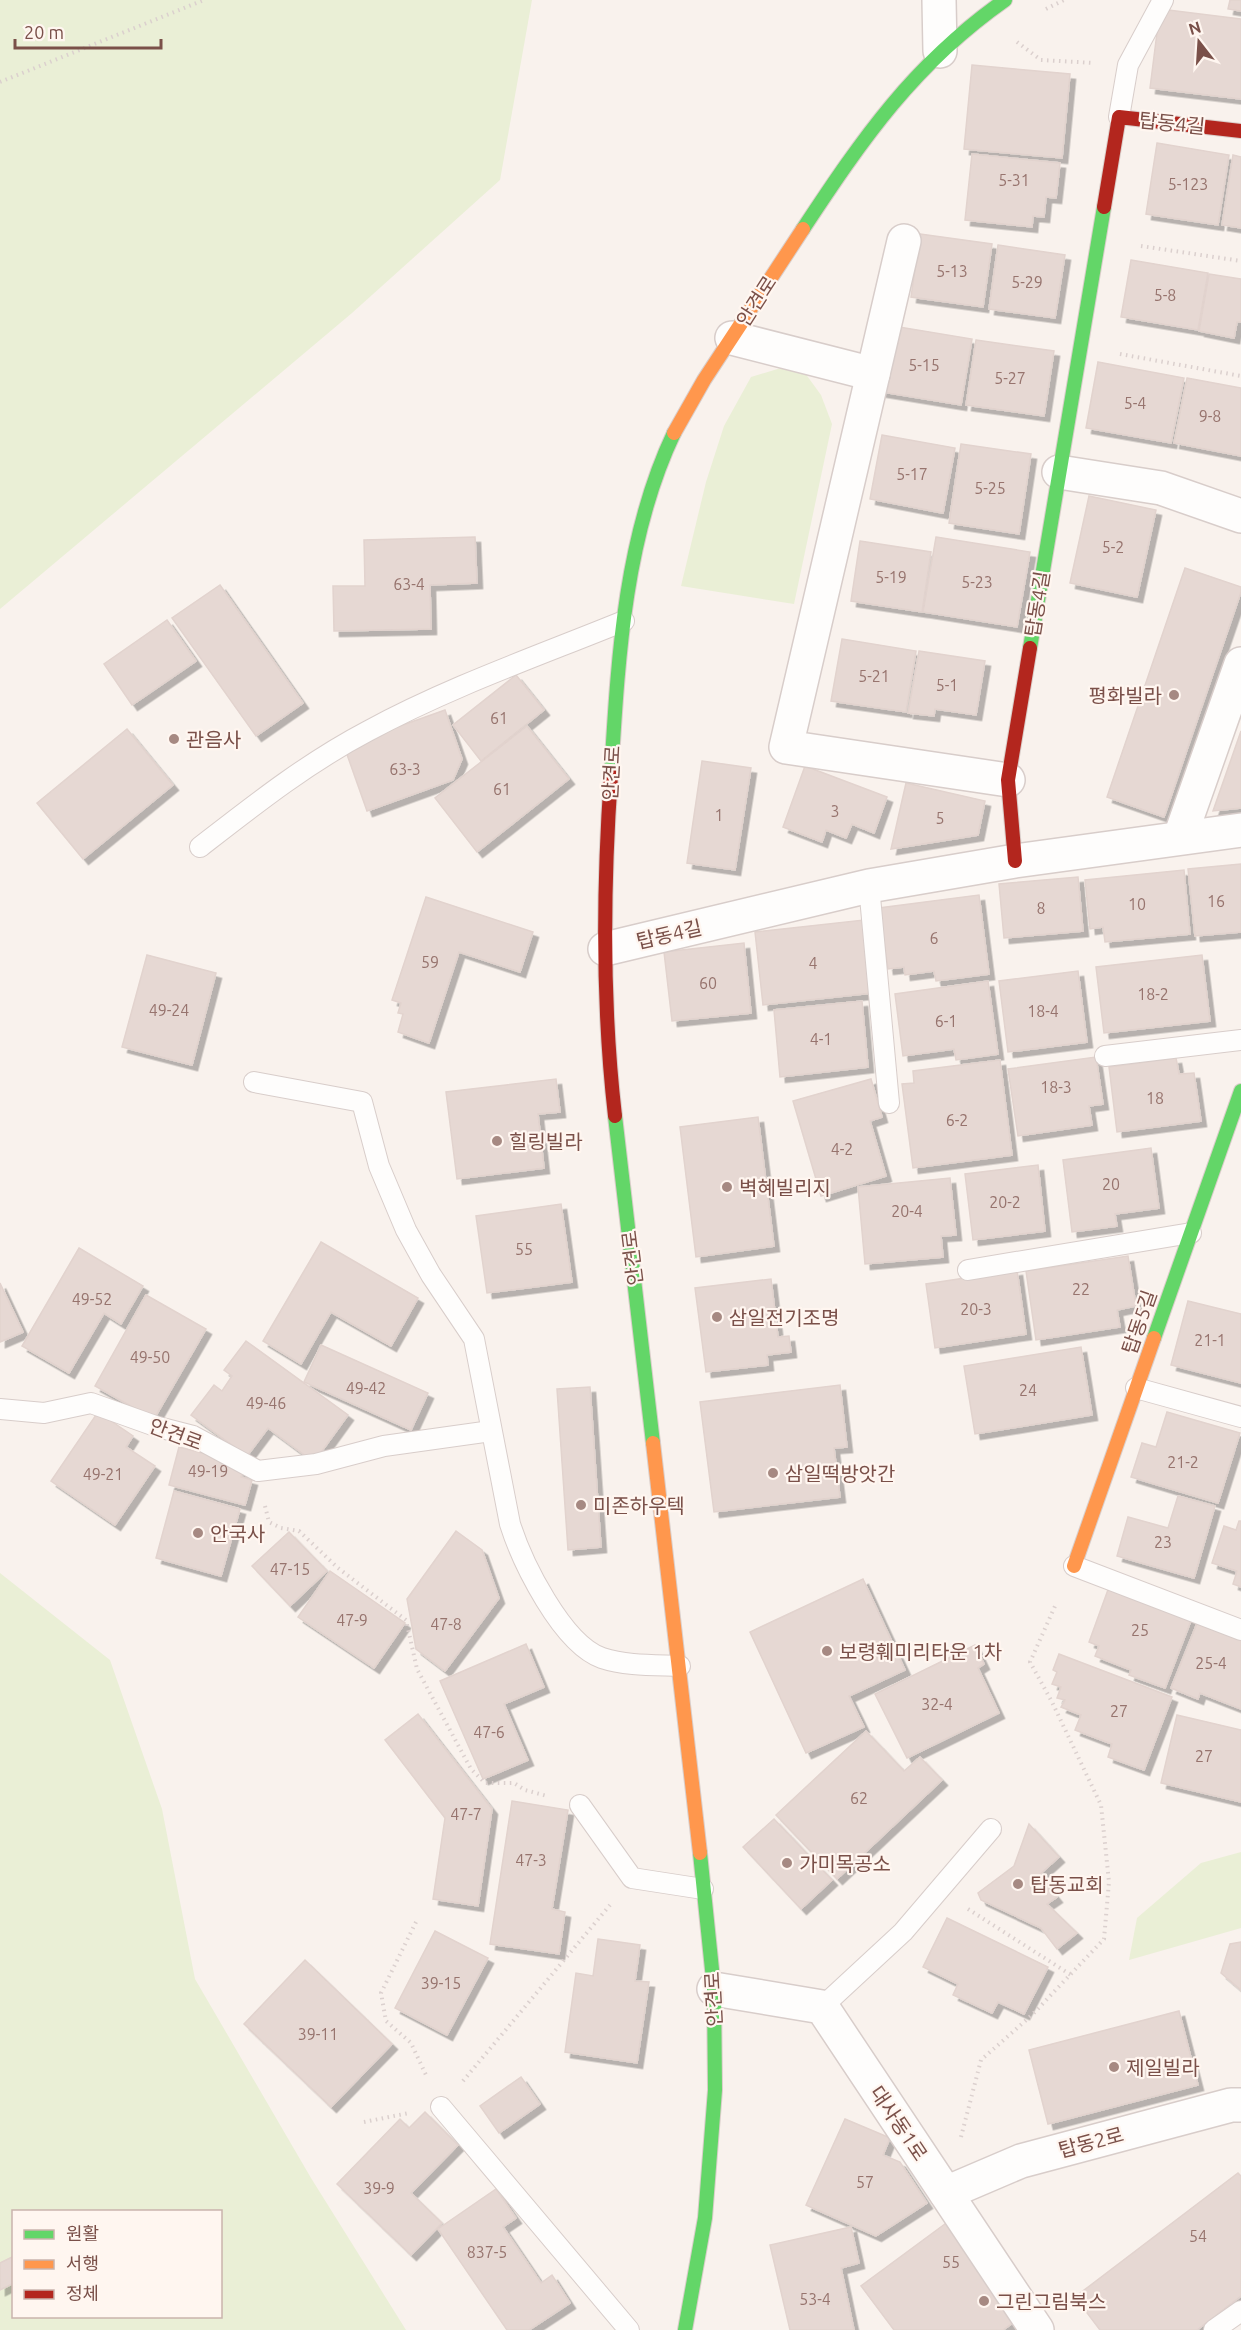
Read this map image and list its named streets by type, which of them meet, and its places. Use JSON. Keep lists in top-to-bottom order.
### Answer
{
  "streets": {
    "street": [
      "탑동4길",
      "안견로",
      "탑동5길",
      "대사동1로",
      "탑동2로"
    ]
  },
  "crossings": [
    ["탑동4길", "안견로"],
    ["대사동1로", "탑동2로"]
  ],
  "places": [
    "평화빌라",
    "관음사",
    "힐링빌라",
    "벽혜빌리지",
    "삼일전기조명",
    "삼일떡방앗간",
    "미존하우텍",
    "안국사",
    "보령훼미리타운 1차",
    "가미목공소",
    "탑동교회",
    "제일빌라",
    "그린그림북스"
  ],
  "house_numbers": [
    "5-31",
    "5-123",
    "5-13",
    "5-29",
    "5-8",
    "5-15",
    "5-27",
    "5-4",
    "9-8",
    "5-17",
    "5-25",
    "5-2",
    "5-19",
    "5-23",
    "63-4",
    "5-21",
    "5-1",
    "61",
    "63-3",
    "61",
    "3",
    "1",
    "5",
    "16",
    "10",
    "8",
    "6",
    "59",
    "4",
    "60",
    "18-2",
    "49-24",
    "18-4",
    "6-1",
    "4-1",
    "18-3",
    "18",
    "6-2",
    "4-2",
    "20",
    "20-2",
    "20-4",
    "55",
    "22",
    "49-52",
    "20-3",
    "21-1",
    "49-50",
    "49-42",
    "24",
    "49-46",
    "21-2",
    "49-19",
    "49-21",
    "23",
    "47-15",
    "47-9",
    "47-8",
    "25",
    "25-4",
    "32-4",
    "27",
    "47-6",
    "27",
    "62",
    "47-7",
    "47-3",
    "39-15",
    "39-11",
    "57",
    "39-9",
    "54",
    "837-5",
    "55",
    "53-4"
  ],
  "legend": ["원활", "서행", "정체"],
  "scale_bar": "20 m",
  "north": "top"
}
